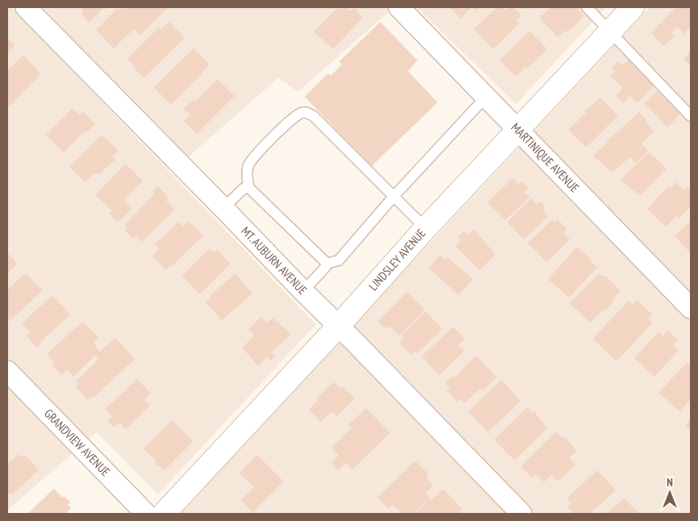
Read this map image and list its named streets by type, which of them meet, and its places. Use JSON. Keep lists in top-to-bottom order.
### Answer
{
  "streets": {
    "street": [
      "MARTINIQUE AVENUE",
      "LINDSLEY AVENUE",
      "MT. AUBURN AVENUE",
      "GRANDVIEW AVENUE"
    ]
  },
  "crossings": [
    ["MARTINIQUE AVENUE", "LINDSLEY AVENUE"],
    ["LINDSLEY AVENUE", "MT. AUBURN AVENUE"]
  ],
  "north": "top"
}
